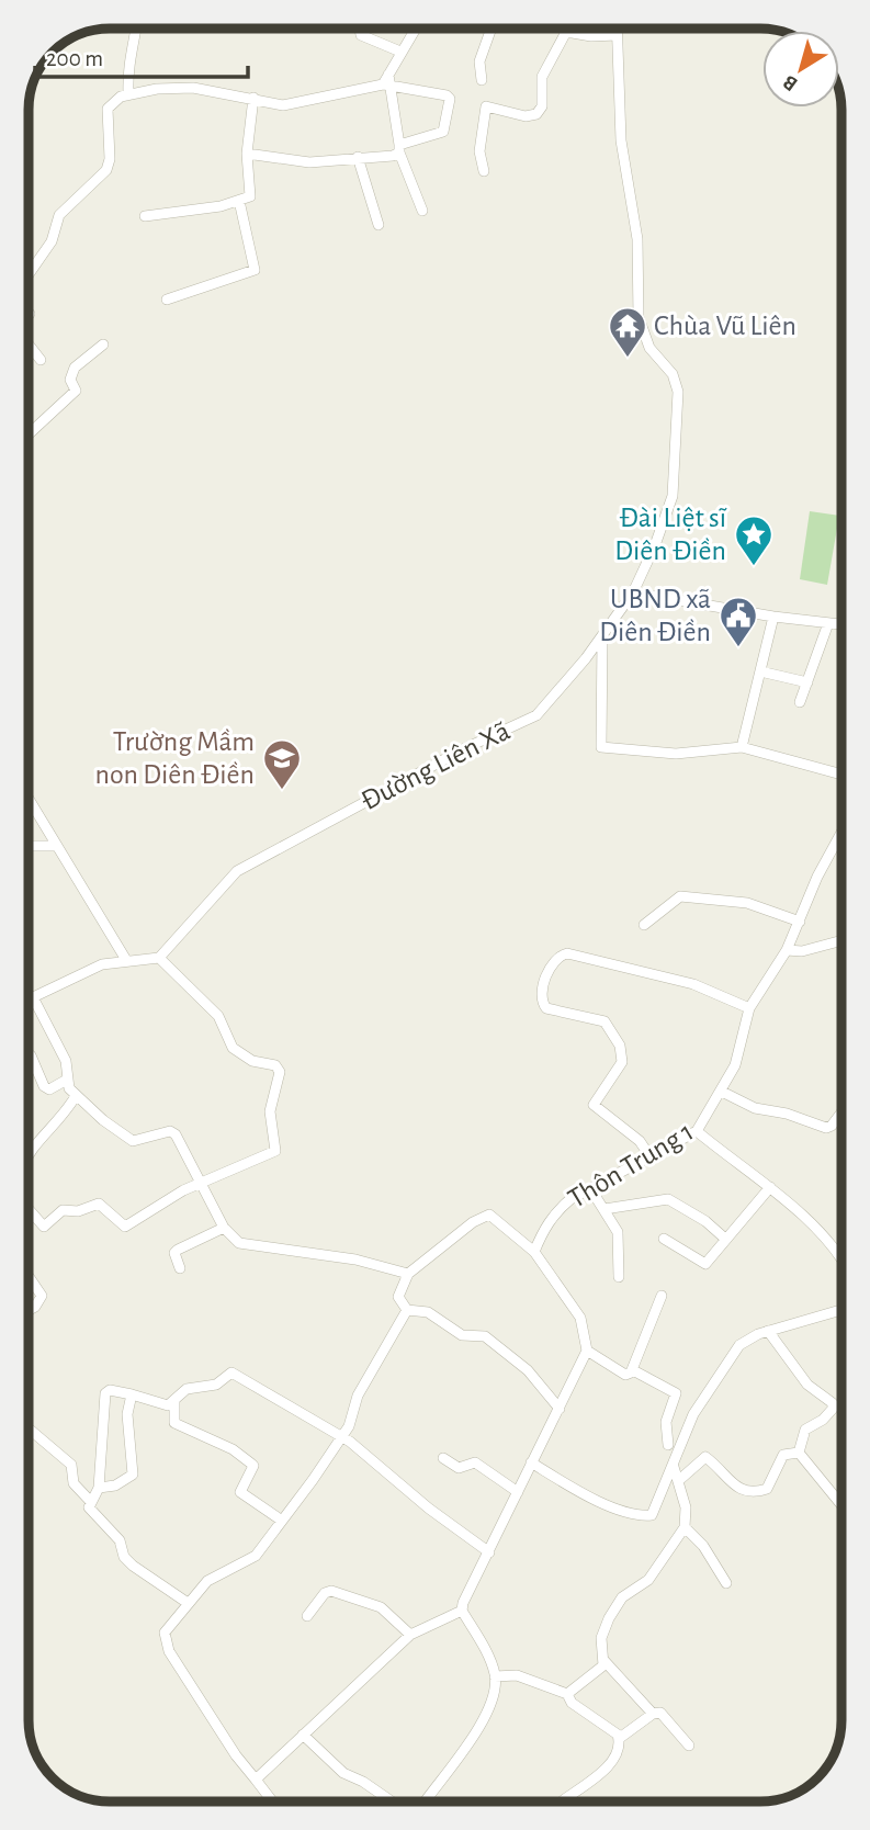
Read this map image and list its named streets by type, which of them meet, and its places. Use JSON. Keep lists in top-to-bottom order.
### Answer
{
  "streets": {
    "street": ["Đường Liên Xã", "Thôn Trung 1"]
  },
  "places": {
    "temple": ["Chùa Vũ Liên"],
    "place": ["Đài Liệt sĩ Diên Điền"],
    "public building": ["UBND xã Diên Điền"],
    "school or university": ["Trường Mầm non Diên Điền"]
  },
  "scale_bar": "200 m",
  "north": "bottom left"
}
